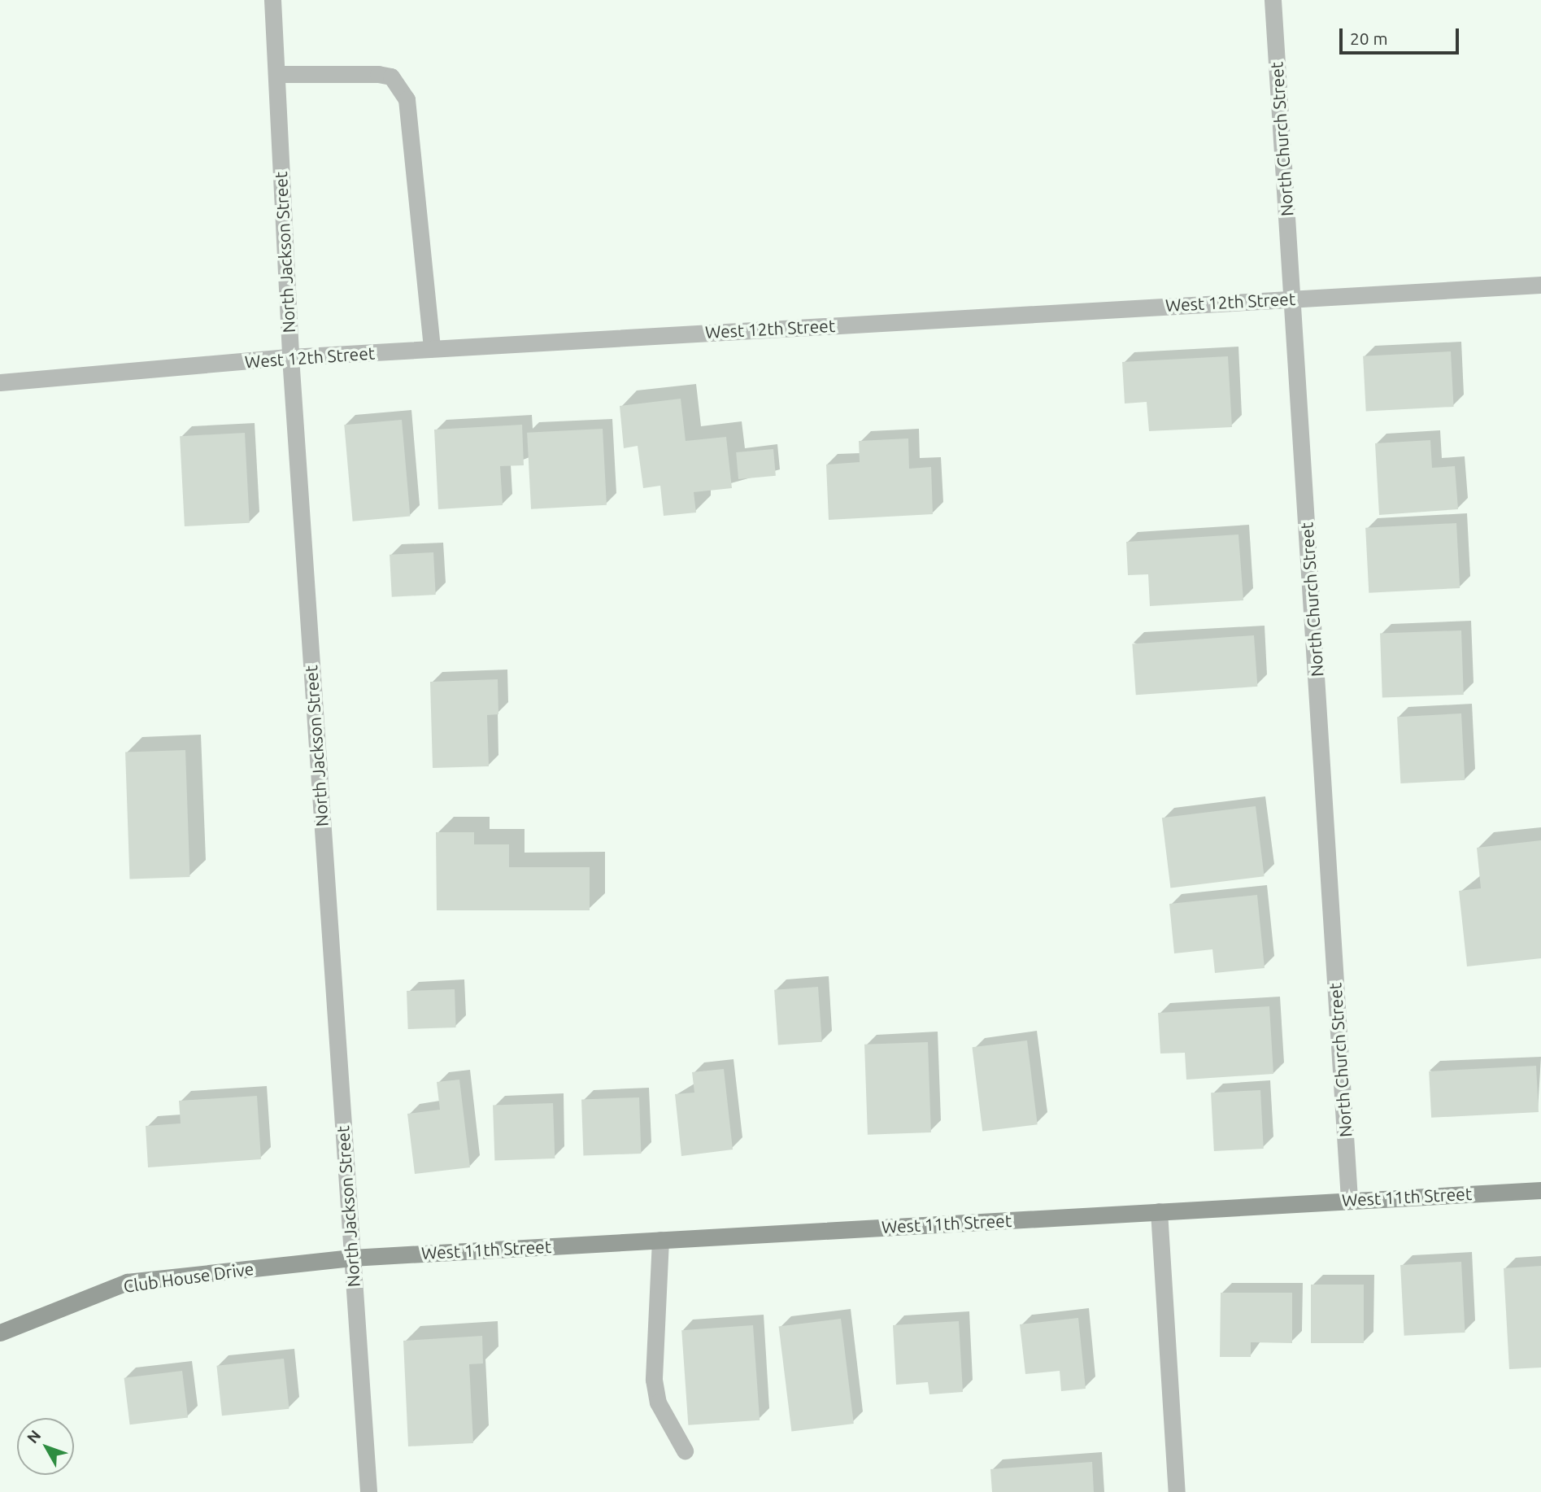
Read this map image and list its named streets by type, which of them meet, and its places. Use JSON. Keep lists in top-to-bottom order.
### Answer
{
  "streets": {
    "street": [
      "North Church Street",
      "North Jackson Street",
      "West 12th Street",
      "West 11th Street",
      "Club House Drive"
    ]
  },
  "crossings": [
    ["North Church Street", "West 12th Street"],
    ["North Church Street", "West 11th Street"],
    ["North Jackson Street", "West 12th Street"],
    ["North Jackson Street", "West 11th Street"],
    ["North Jackson Street", "Club House Drive"],
    ["West 11th Street", "Club House Drive"]
  ],
  "scale_bar": "20 m",
  "north": "top left"
}
